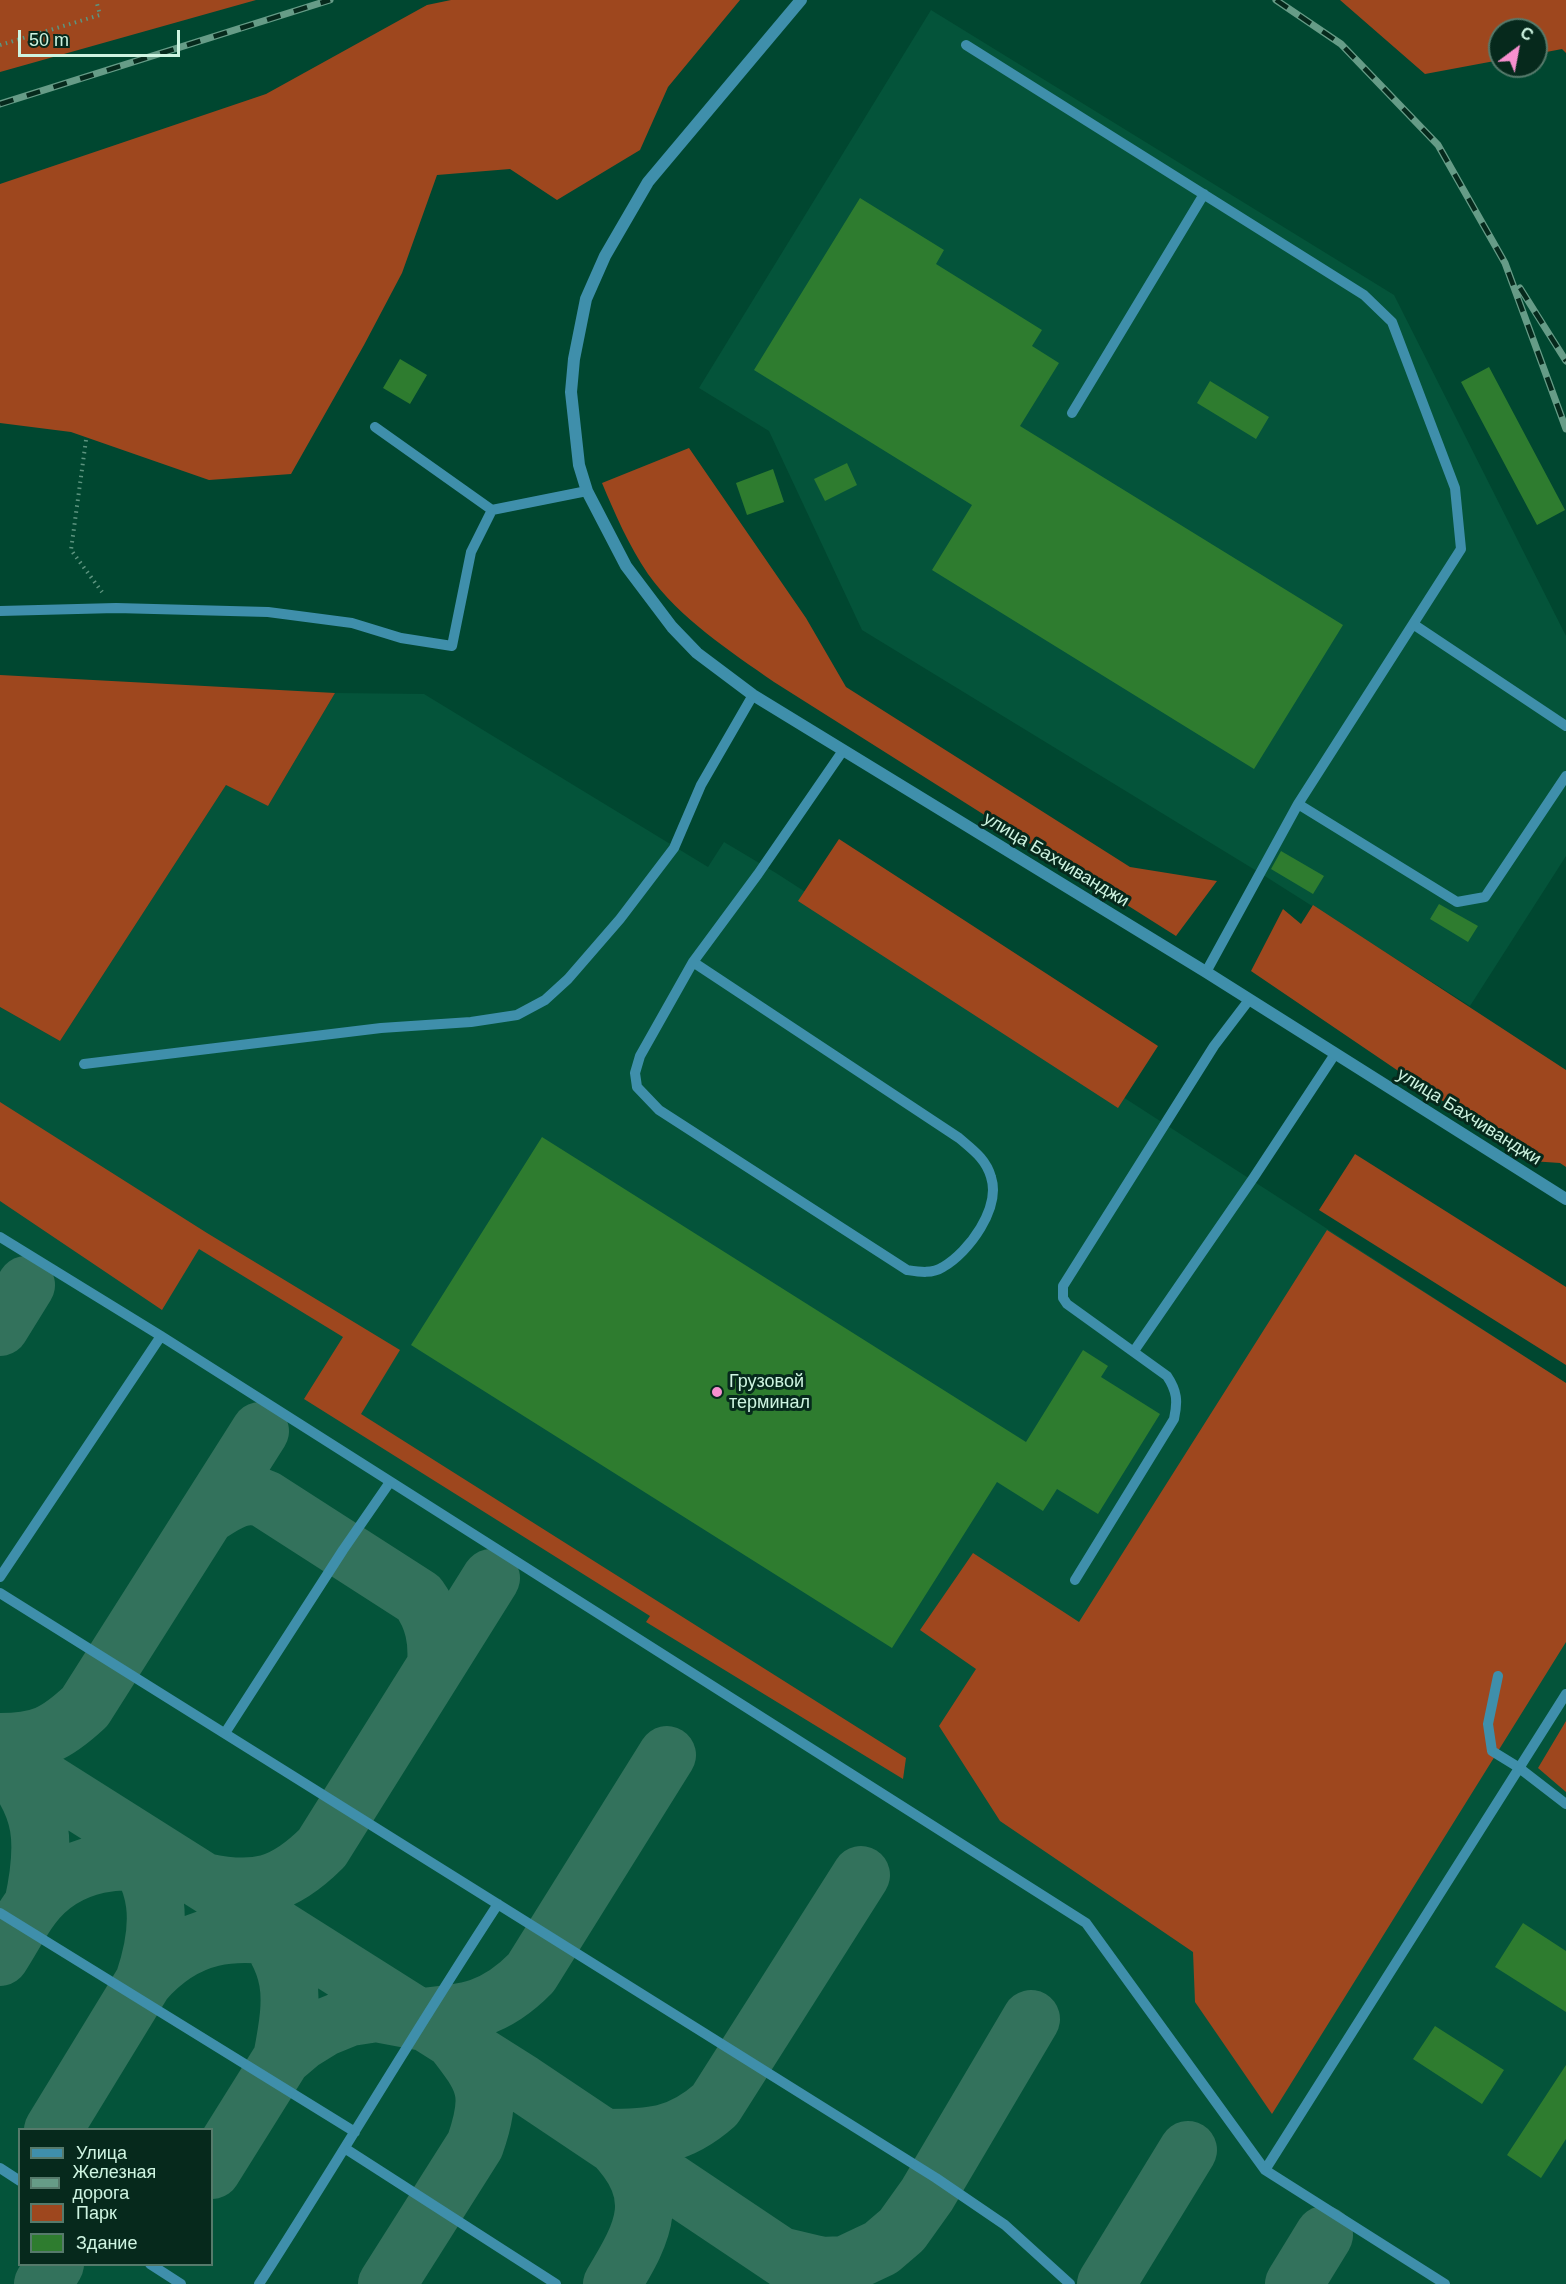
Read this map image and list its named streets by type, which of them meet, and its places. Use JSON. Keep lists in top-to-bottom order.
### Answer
{
  "streets": {
    "street": ["улица Бахчиванджи"]
  },
  "places": ["Грузовой терминал"],
  "legend": [
    "Улица",
    "Железная дорога",
    "Парк",
    "Здание"
  ],
  "scale_bar": "50 m",
  "north": "top right"
}
